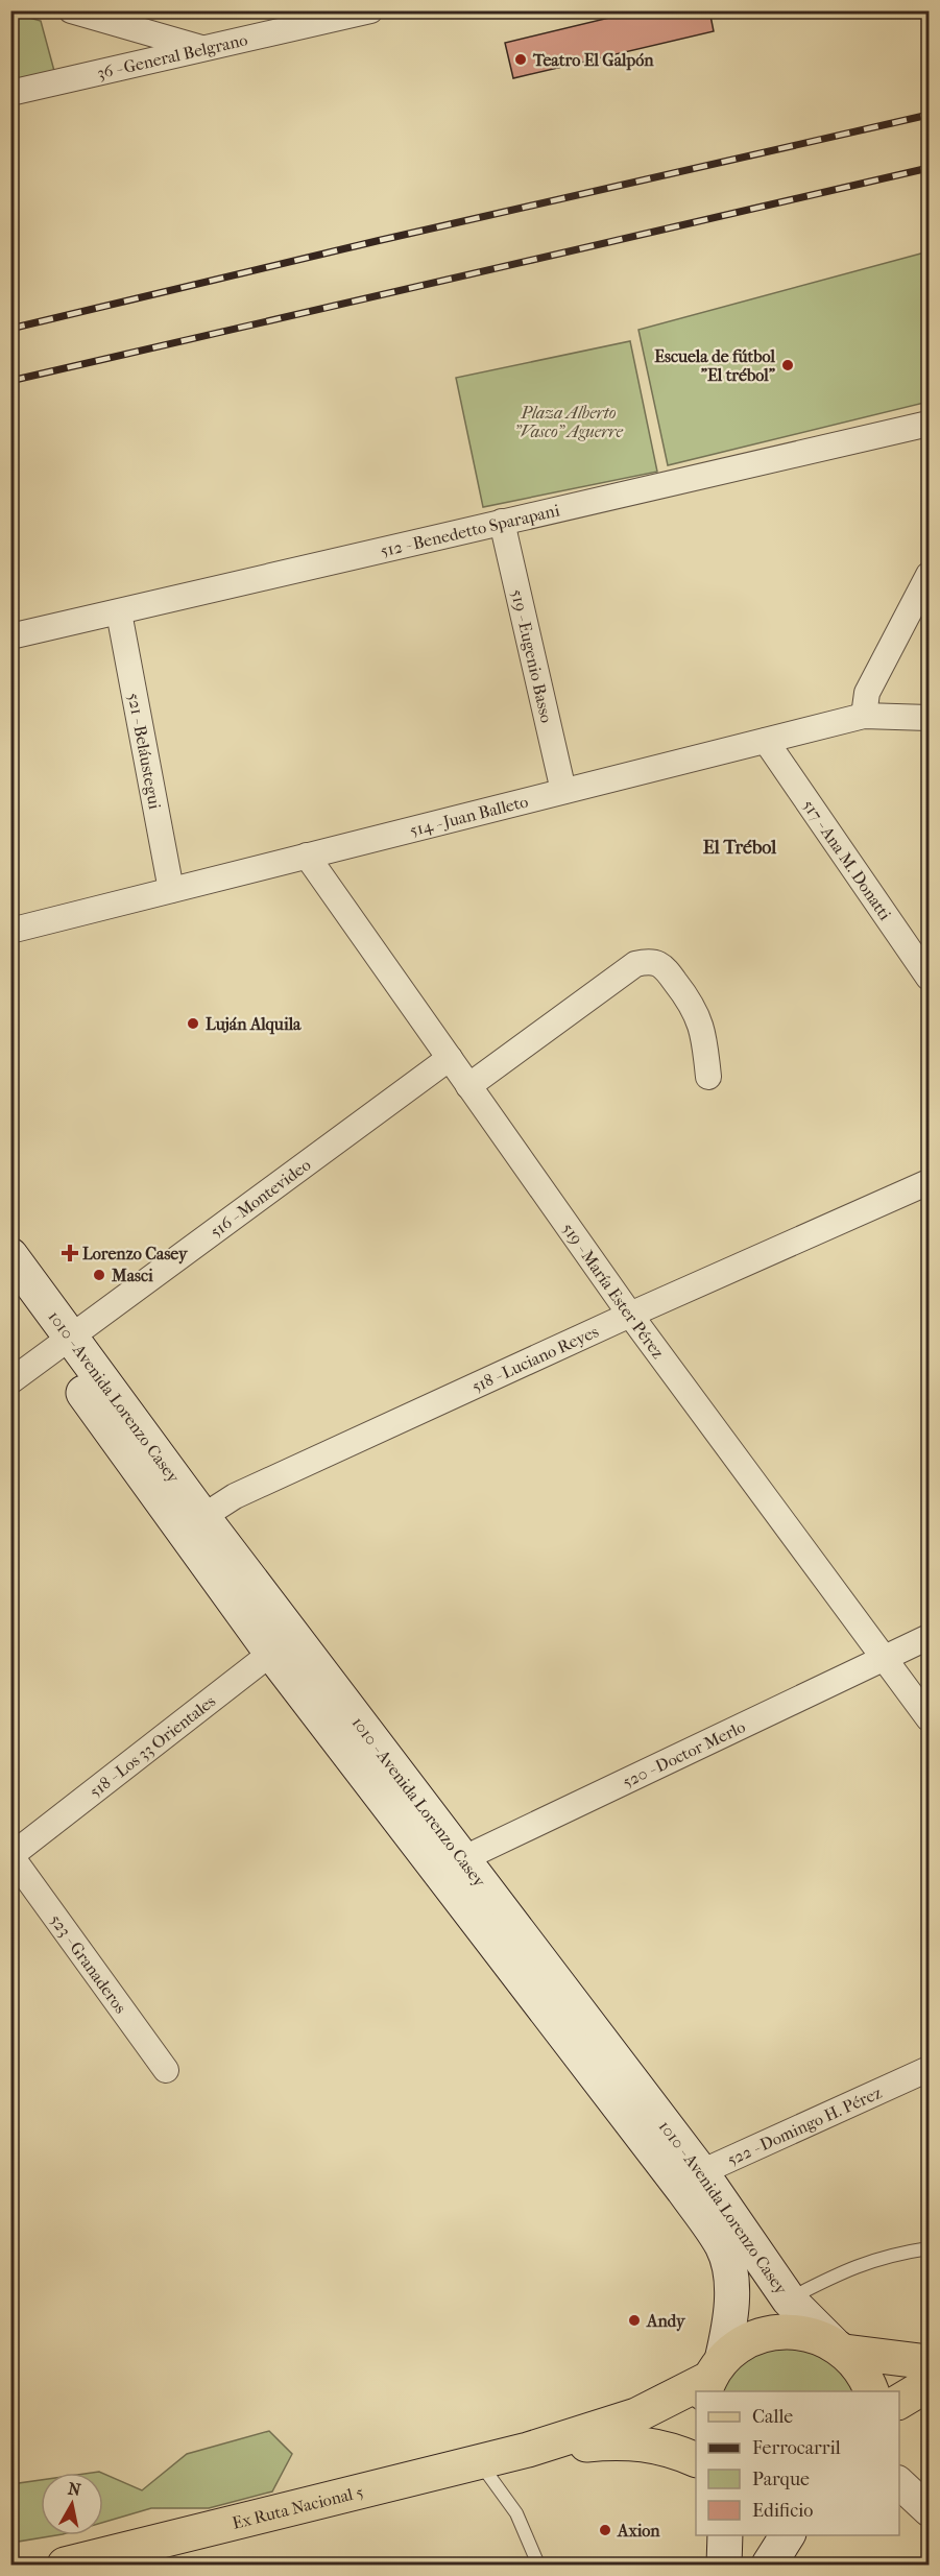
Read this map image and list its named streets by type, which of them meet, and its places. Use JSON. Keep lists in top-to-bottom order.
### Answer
{
  "streets": {
    "main road": ["1010 - Avenida Lorenzo Casey", "Ex Ruta Nacional 5"],
    "street": [
      "36 - General Belgrano",
      "512 - Benedetto Sparapani",
      "519 - Eugenio Basso",
      "521 - Beláustegui",
      "514 - Juan Balleto",
      "517 - Ana M. Donatti",
      "516 - Montevideo",
      "519 - María Ester Pérez",
      "518 - Luciano Reyes",
      "518 - Los 33 Orientales",
      "520 - Doctor Merlo",
      "523 - Granaderos",
      "522 - Domingo H. Pérez"
    ]
  },
  "crossings": [
    ["512 - Benedetto Sparapani", "519 - Eugenio Basso"],
    ["512 - Benedetto Sparapani", "521 - Beláustegui"],
    ["519 - Eugenio Basso", "514 - Juan Balleto"],
    ["521 - Beláustegui", "514 - Juan Balleto"],
    ["514 - Juan Balleto", "517 - Ana M. Donatti"],
    ["514 - Juan Balleto", "519 - María Ester Pérez"],
    ["516 - Montevideo", "519 - María Ester Pérez"],
    ["516 - Montevideo", "1010 - Avenida Lorenzo Casey"],
    ["519 - María Ester Pérez", "518 - Luciano Reyes"],
    ["519 - María Ester Pérez", "520 - Doctor Merlo"],
    ["518 - Luciano Reyes", "1010 - Avenida Lorenzo Casey"],
    ["1010 - Avenida Lorenzo Casey", "518 - Los 33 Orientales"],
    ["1010 - Avenida Lorenzo Casey", "520 - Doctor Merlo"],
    ["1010 - Avenida Lorenzo Casey", "522 - Domingo H. Pérez"],
    ["1010 - Avenida Lorenzo Casey", "Ex Ruta Nacional 5"],
    ["518 - Los 33 Orientales", "523 - Granaderos"]
  ],
  "districts": ["El Trébol"],
  "parks": ["Plaza Alberto \"Vasco\" Aguerre"],
  "places": {
    "other": [
      "Teatro El Galpón",
      "Escuela de fútbol \"El trébol\"",
      "Luján Alquila",
      "Masci",
      "Andy",
      "Axion"
    ],
    "health": ["Lorenzo Casey"]
  },
  "legend": [
    "Calle",
    "Ferrocarril",
    "Parque",
    "Edificio"
  ],
  "north": "top"
}
